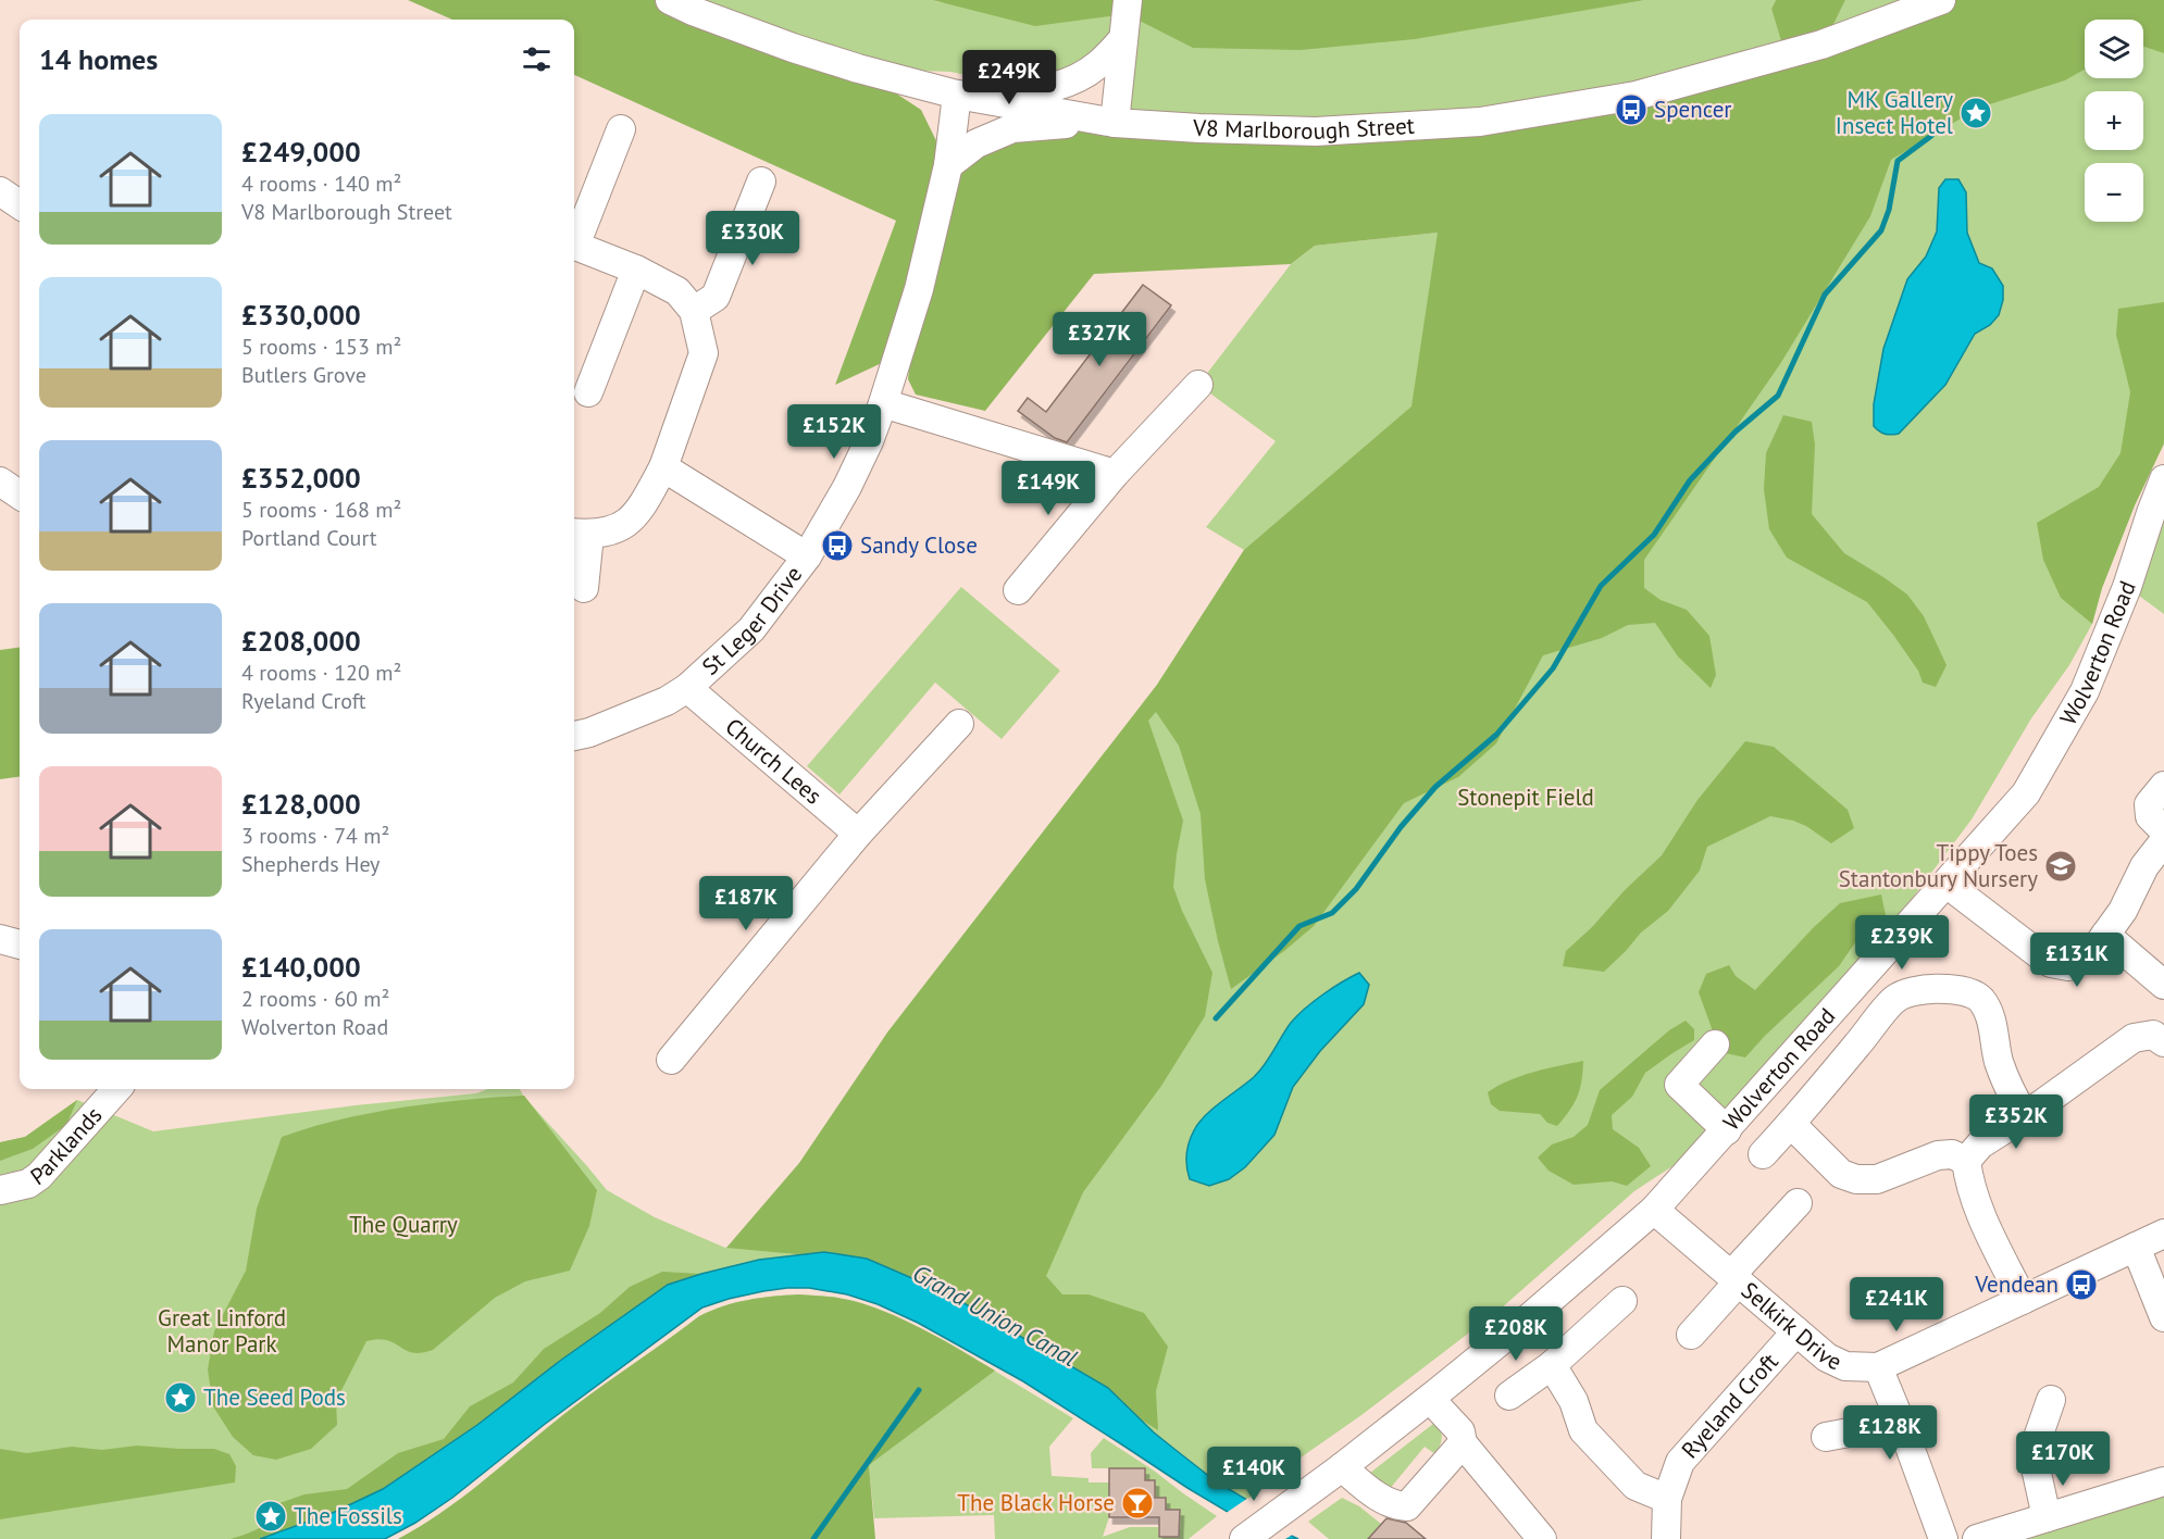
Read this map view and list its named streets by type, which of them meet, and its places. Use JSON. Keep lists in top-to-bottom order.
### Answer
{
  "streets": {
    "street": [
      "V8 Marlborough Street",
      "St Leger Drive",
      "Wolverton Road",
      "Church Lees",
      "Parklands",
      "Selkirk Drive",
      "Ryeland Croft"
    ]
  },
  "crossings": [
    ["V8 Marlborough Street", "St Leger Drive"],
    ["St Leger Drive", "Church Lees"],
    ["Wolverton Road", "Selkirk Drive"],
    ["Selkirk Drive", "Ryeland Croft"]
  ],
  "water": ["Grand Union Canal"],
  "parks": ["Stonepit Field", "The Quarry", "Great Linford Manor Park"],
  "places": {
    "bus stop": ["Spencer", "Sandy Close", "Vendean"],
    "place": ["MK Gallery Insect Hotel", "The Seed Pods", "The Fossils"],
    "school or university": ["Tippy Toes Stantonbury Nursery"],
    "bar": ["The Black Horse"]
  },
  "page": {
    "map_buttons": ["+", "−"],
    "heading": "14 homes",
    "price": [
      "£249K",
      "£330K",
      "£327K",
      "£152K",
      "£149K",
      "£187K",
      "£239K",
      "£131K",
      "£352K",
      "£241K",
      "£208K",
      "£128K",
      "£170K",
      "£140K"
    ],
    "list": [
      {
        "name": "£249,000",
        "note": "4 rooms · 140 m² · V8 Marlborough Street"
      },
      {
        "name": "£330,000",
        "note": "5 rooms · 153 m² · Butlers Grove"
      },
      {
        "name": "£352,000",
        "note": "5 rooms · 168 m² · Portland Court"
      },
      {
        "name": "£208,000",
        "note": "4 rooms · 120 m² · Ryeland Croft"
      },
      {
        "name": "£128,000",
        "note": "3 rooms · 74 m² · Shepherds Hey"
      },
      {
        "name": "£140,000",
        "note": "2 rooms · 60 m² · Wolverton Road"
      }
    ]
  }
}
